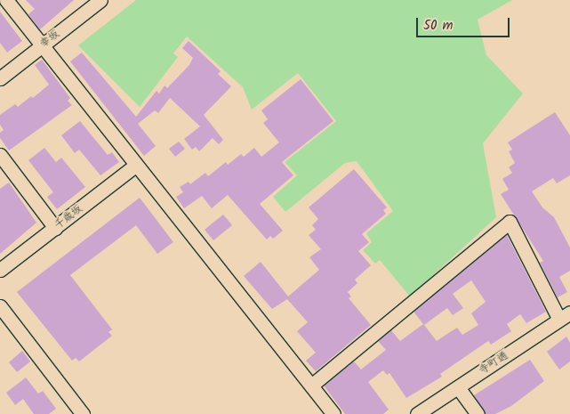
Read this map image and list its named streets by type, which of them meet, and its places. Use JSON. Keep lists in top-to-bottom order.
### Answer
{
  "streets": {
    "street": ["幸坂", "千歳坂", "寺町通"]
  },
  "scale_bar": "50 m"
}
